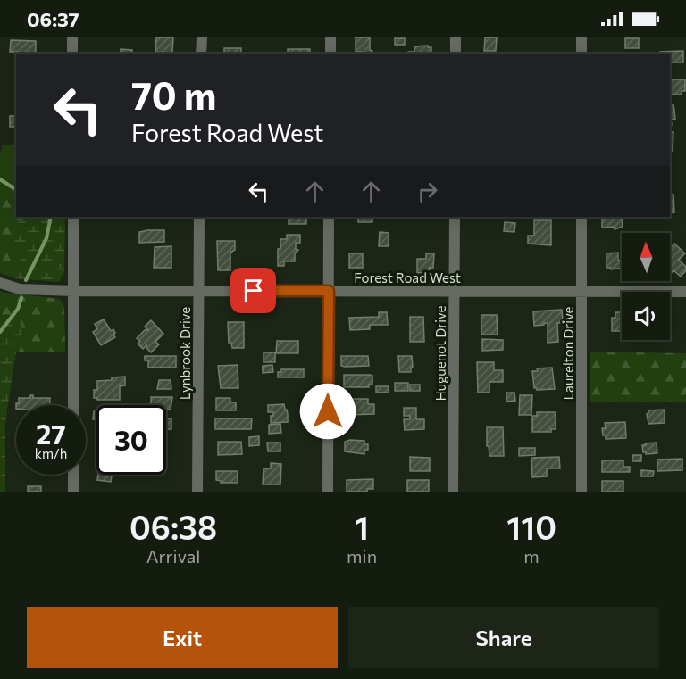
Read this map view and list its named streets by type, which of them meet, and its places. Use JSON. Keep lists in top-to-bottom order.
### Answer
{
  "streets": {
    "street": [
      "Forest Road West",
      "Lynbrook Drive",
      "Huguenot Drive",
      "Laurelton Drive"
    ]
  },
  "crossings": [
    ["Forest Road West", "Lynbrook Drive"],
    ["Forest Road West", "Huguenot Drive"],
    ["Forest Road West", "Laurelton Drive"]
  ],
  "north": "top",
  "page": {
    "status": "06:37",
    "turn": ["70 m", "Forest Road West"],
    "speed": "27 km/h",
    "limit": "30",
    "eta": [
      "06:38",
      "Arrival",
      "1",
      "min",
      "110",
      "m"
    ],
    "buttons": ["Exit", "Share"]
  }
}
